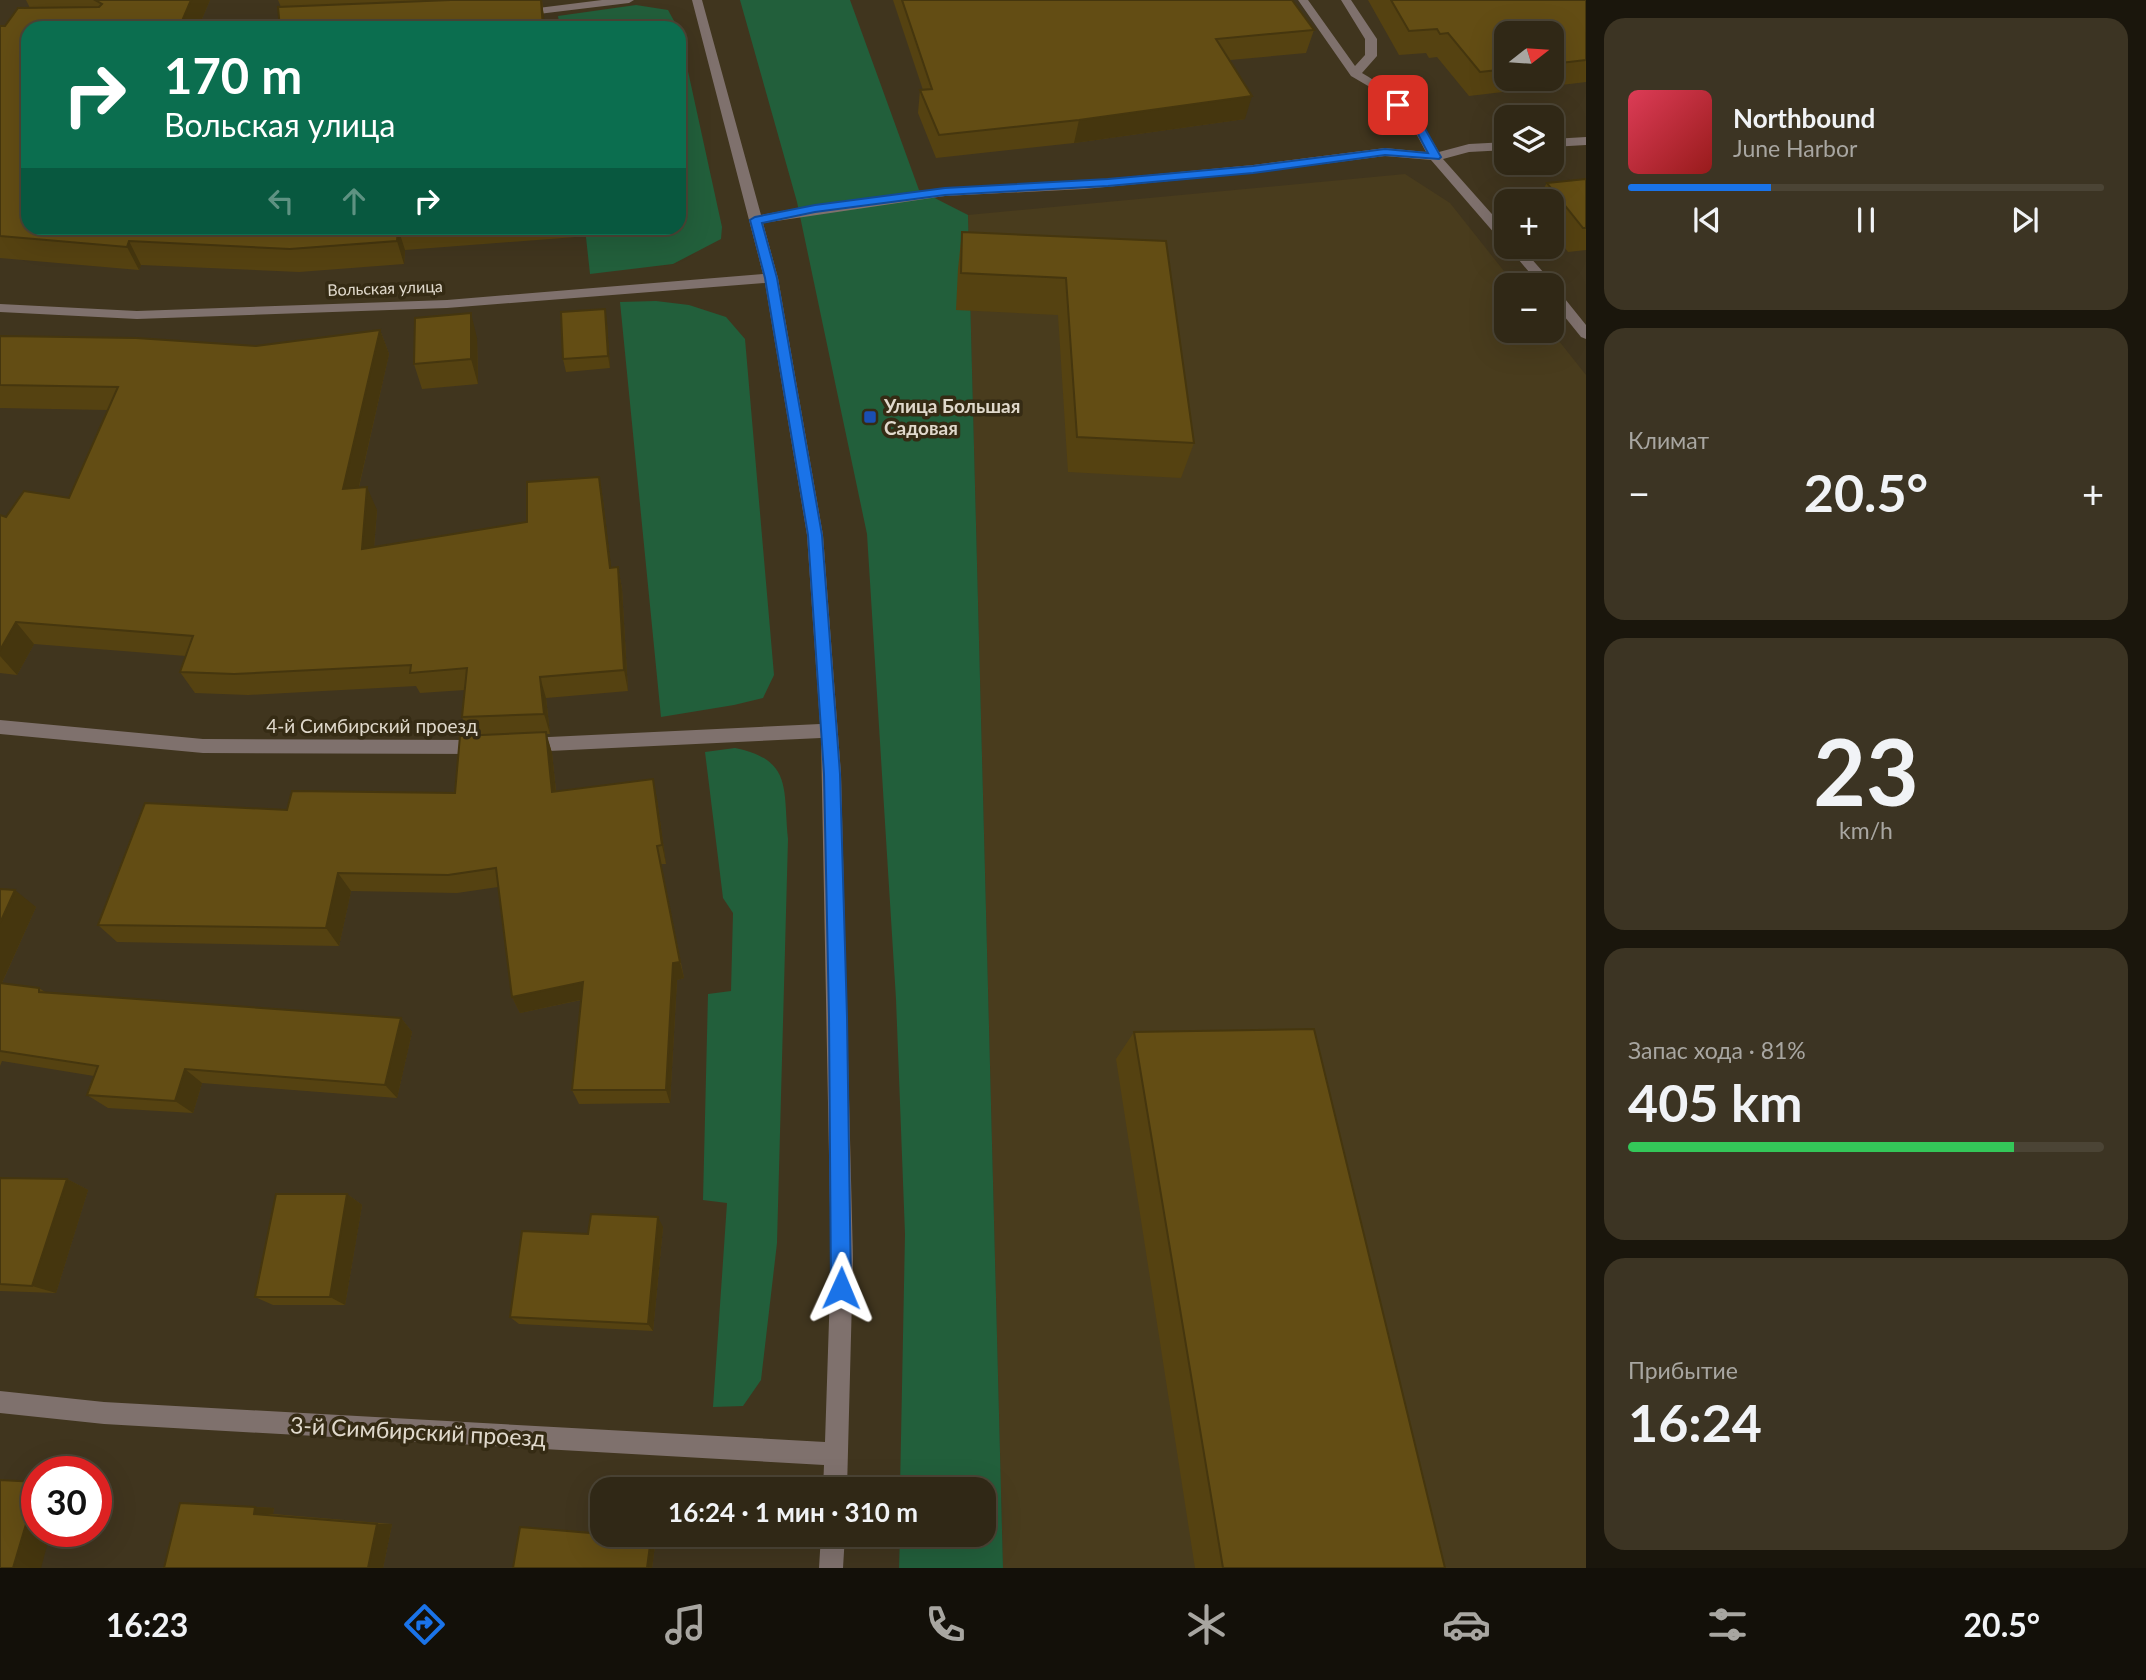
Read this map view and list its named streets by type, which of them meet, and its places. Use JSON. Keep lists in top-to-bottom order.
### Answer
{
  "streets": {
    "street": ["Вольская улица", "4-й Симбирский проезд", "3-й Симбирский проезд"]
  },
  "places": {
    "transit": ["Улица Большая Садовая"]
  },
  "north": "right",
  "page": {
    "map_buttons": ["+", "−"],
    "turn": ["170 m", "Вольская улица"],
    "song": ["Northbound", "June Harbor"],
    "tile": [
      "Климат",
      ["23", "km/h"],
      ["Запас хода · 81%", "405 km"],
      ["Прибытие", "16:24"]
    ],
    "heat": ["−", "20.5°", "+"],
    "limit": "30",
    "trip": "16:24 · 1 мин · 310 m",
    "tabs": ["16:23", "20.5°"]
  }
}
